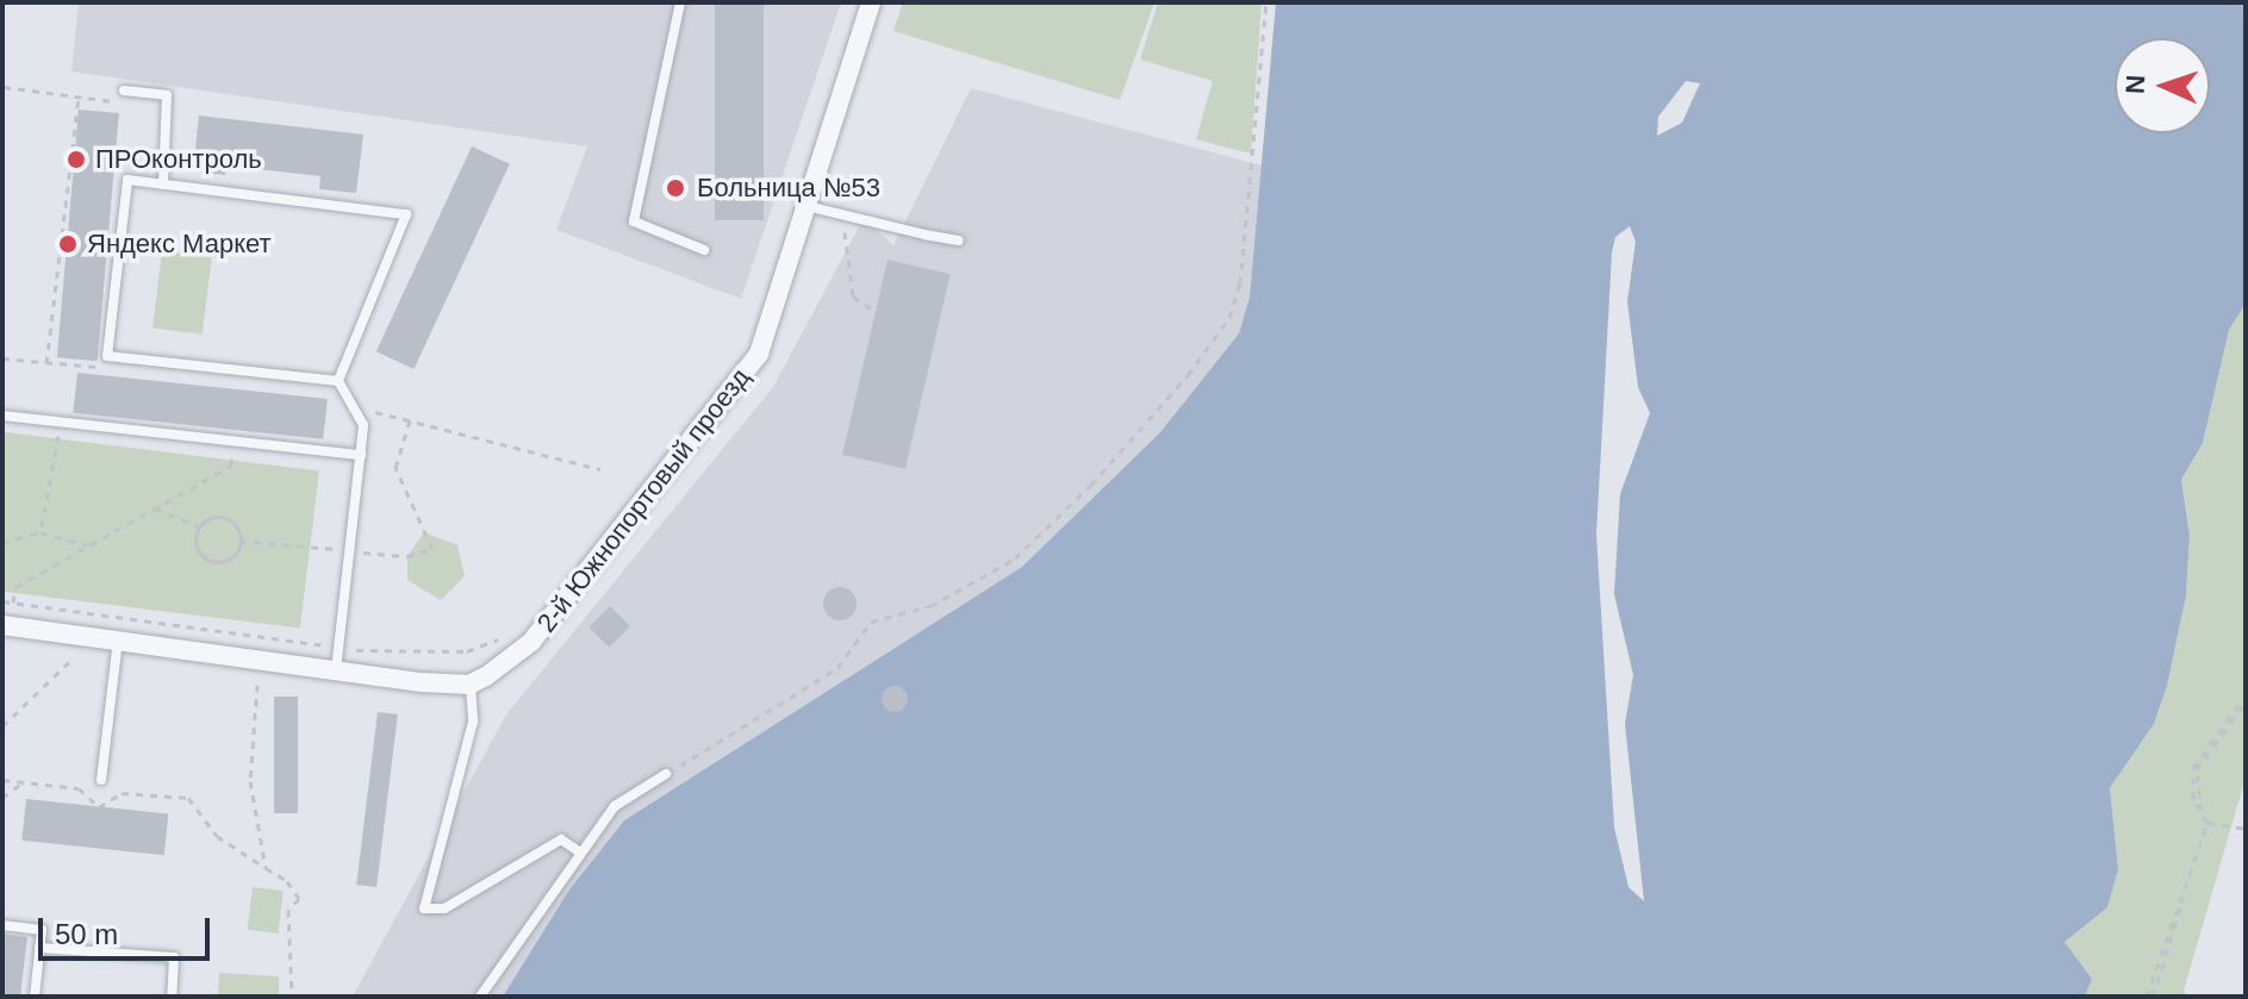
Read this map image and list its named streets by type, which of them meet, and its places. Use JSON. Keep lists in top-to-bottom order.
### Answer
{
  "streets": {
    "street": ["2-й Южнопортовый проезд"]
  },
  "places": ["ПРОконтроль", "Больница №53", "Яндекс Маркет"],
  "scale_bar": "50 m",
  "north": "left"
}
